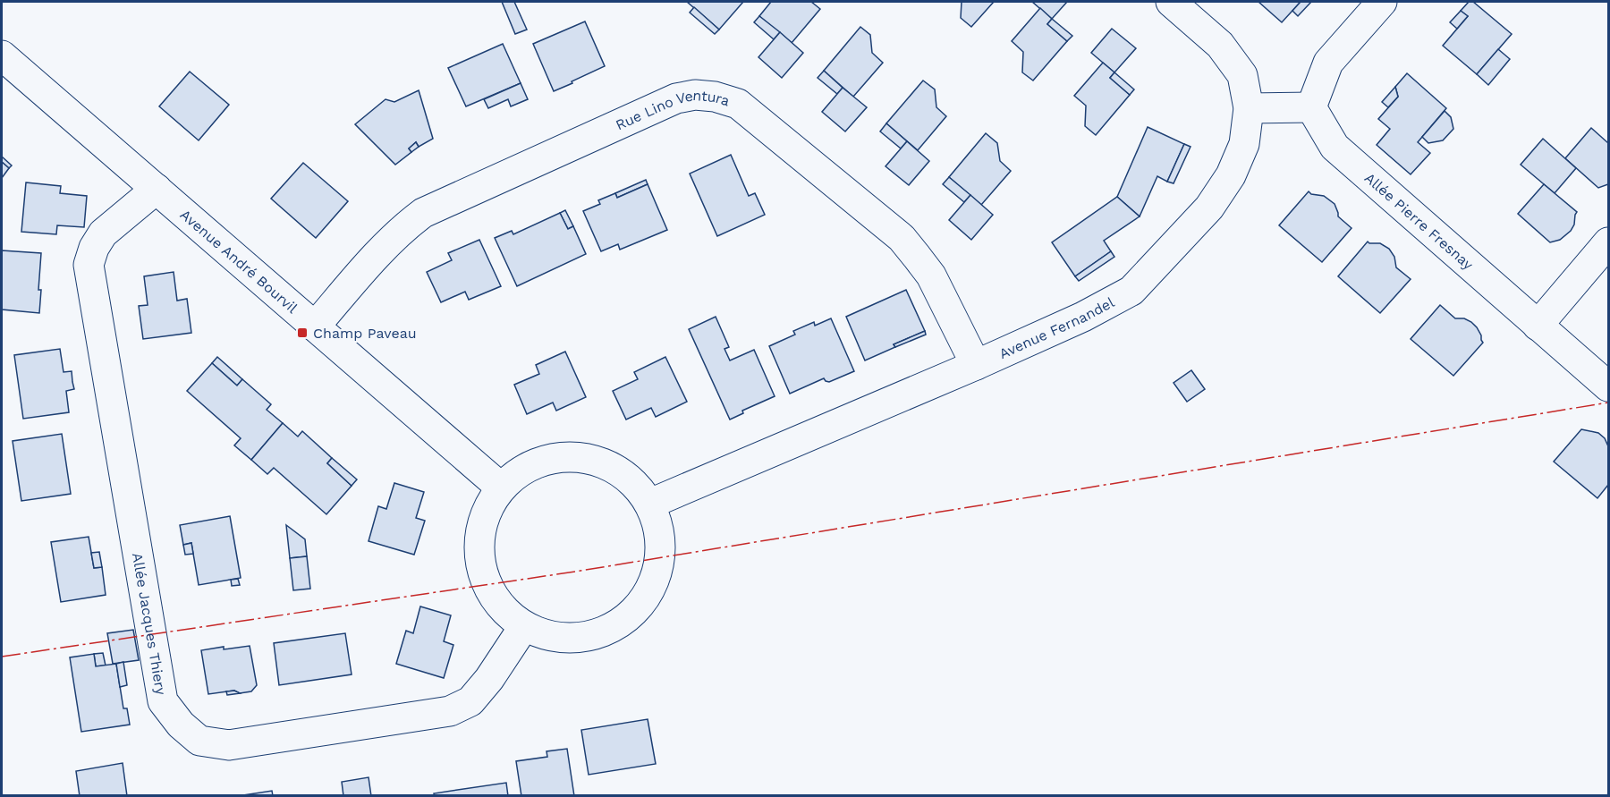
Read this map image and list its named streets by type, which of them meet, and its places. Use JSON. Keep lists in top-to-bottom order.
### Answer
{
  "streets": {
    "street": [
      "Rue Lino Ventura",
      "Allée Pierre Fresnay",
      "Avenue André Bourvil",
      "Avenue Fernandel",
      "Allée Jacques Thiery"
    ]
  },
  "crossings": [
    ["Rue Lino Ventura", "Avenue André Bourvil"],
    ["Rue Lino Ventura", "Avenue Fernandel"],
    ["Avenue André Bourvil", "Avenue Fernandel"],
    ["Avenue André Bourvil", "Allée Jacques Thiery"],
    ["Avenue Fernandel", "Allée Jacques Thiery"]
  ],
  "places": {
    "transit": ["Champ Paveau"]
  }
}
